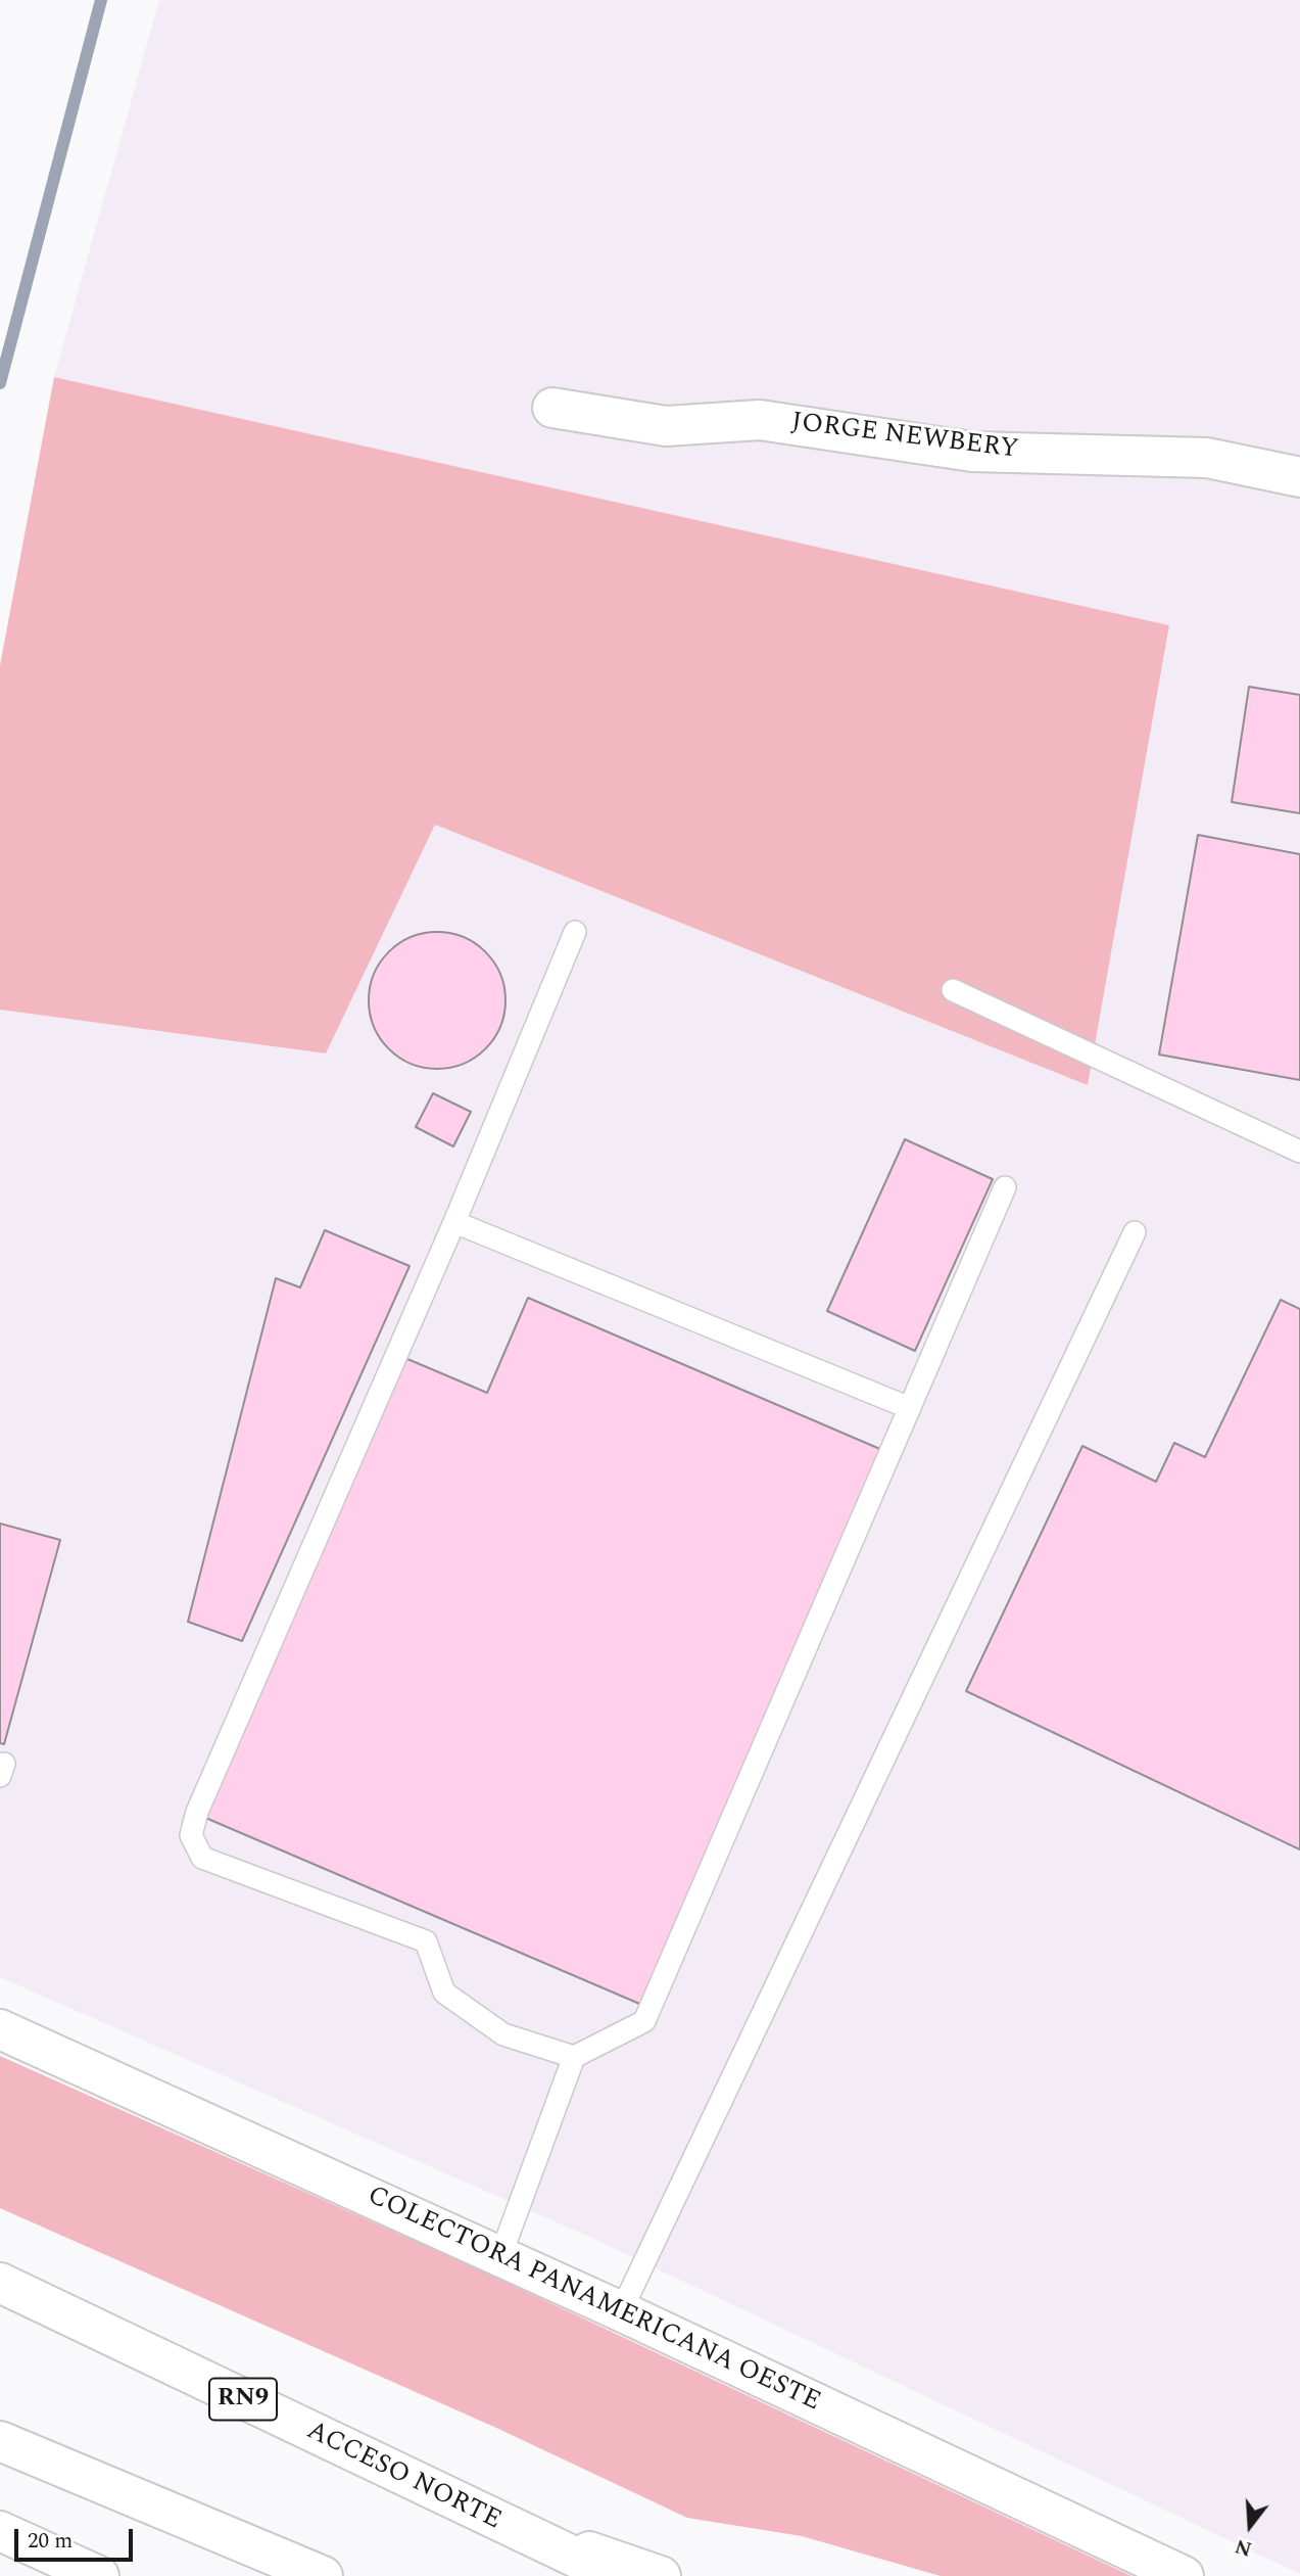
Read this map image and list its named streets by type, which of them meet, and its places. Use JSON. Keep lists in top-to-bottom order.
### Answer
{
  "streets": {
    "main road": [
      "JORGE NEWBERY",
      "COLECTORA PANAMERICANA OESTE",
      "RN9",
      "ACCESO NORTE"
    ]
  },
  "scale_bar": "20 m",
  "north": "bottom"
}
